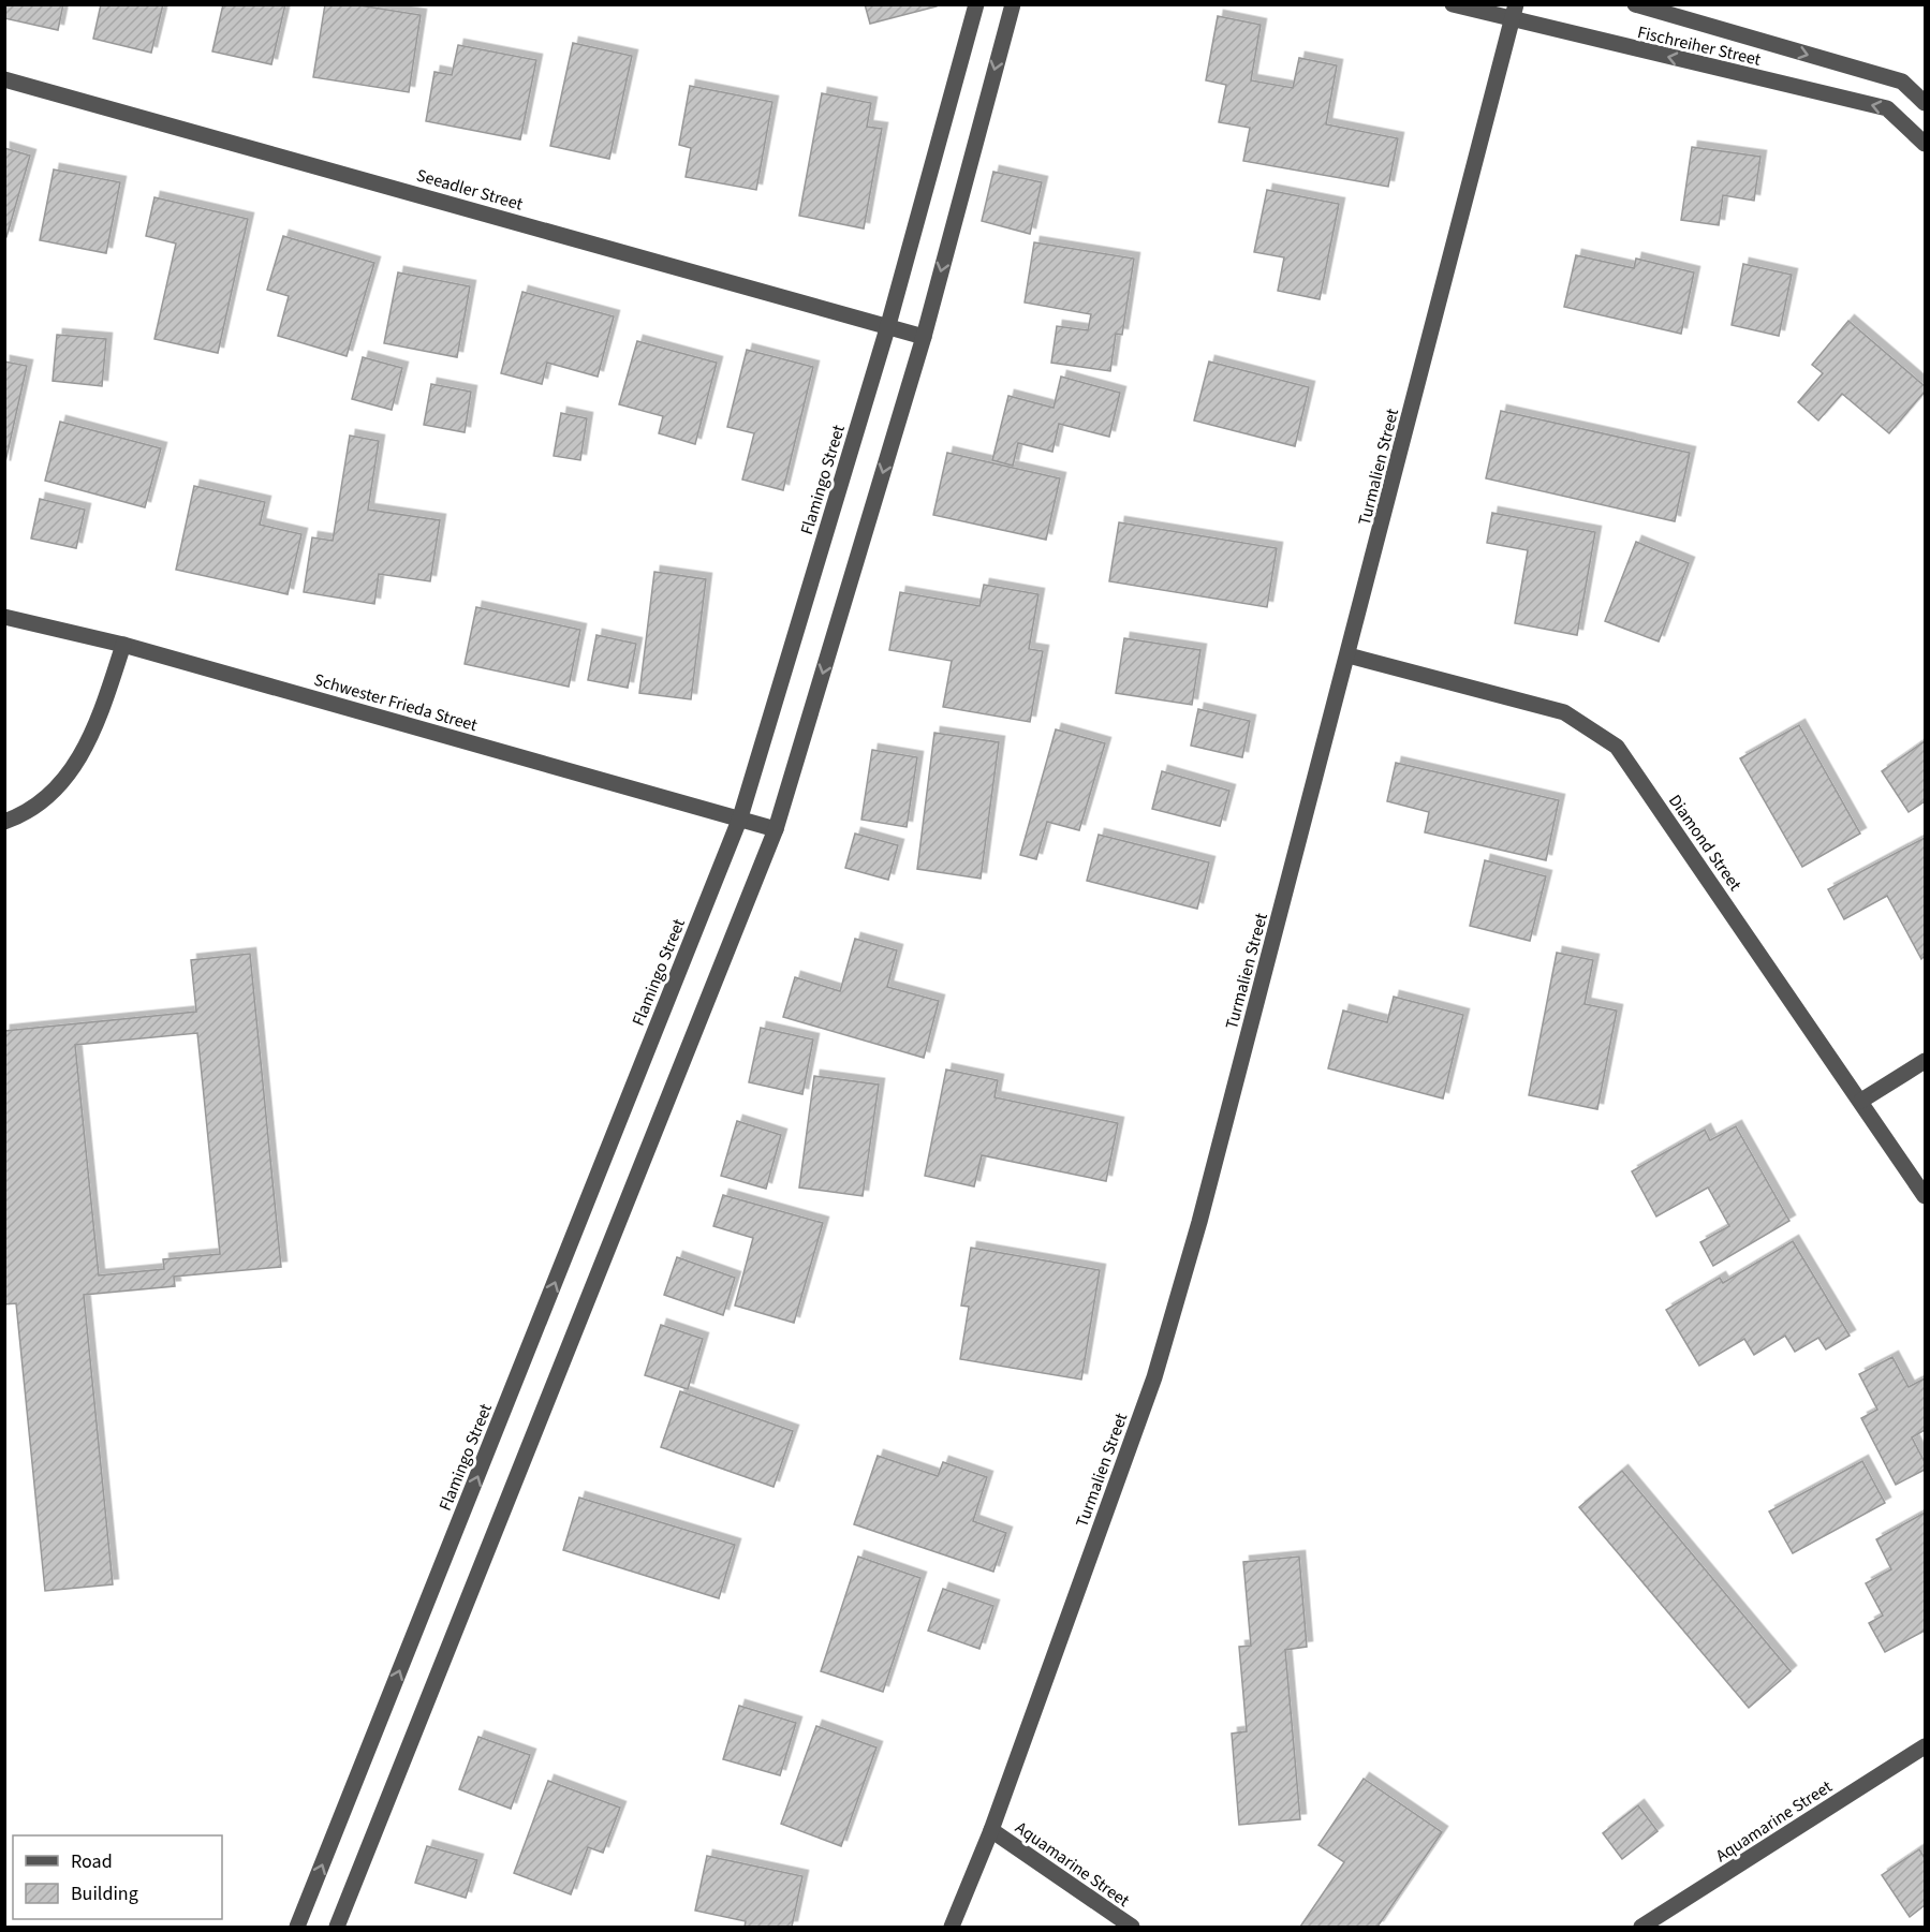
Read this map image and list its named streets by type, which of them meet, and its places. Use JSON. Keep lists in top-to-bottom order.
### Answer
{
  "streets": {
    "street": [
      "Fischreiher Street",
      "Seeadler Street",
      "Turmalien Street",
      "Flamingo Street",
      "Schwester Frieda Street",
      "Diamond Street",
      "Aquamarine Street"
    ]
  },
  "crossings": [
    ["Fischreiher Street", "Turmalien Street"],
    ["Seeadler Street", "Flamingo Street"],
    ["Turmalien Street", "Diamond Street"],
    ["Turmalien Street", "Aquamarine Street"],
    ["Flamingo Street", "Schwester Frieda Street"]
  ],
  "legend": ["Road", "Building"]
}
